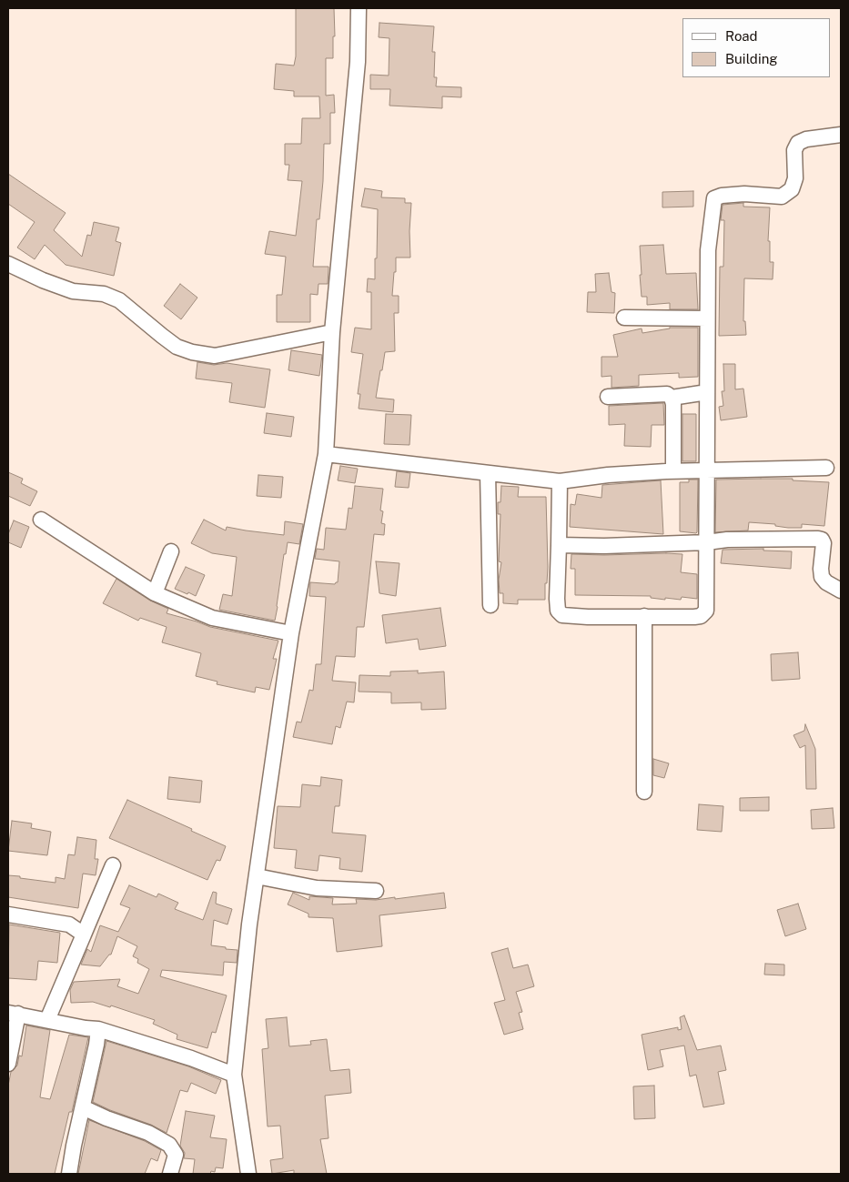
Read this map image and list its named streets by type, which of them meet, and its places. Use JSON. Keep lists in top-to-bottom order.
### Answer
{
  "legend": ["Road", "Building"]
}
